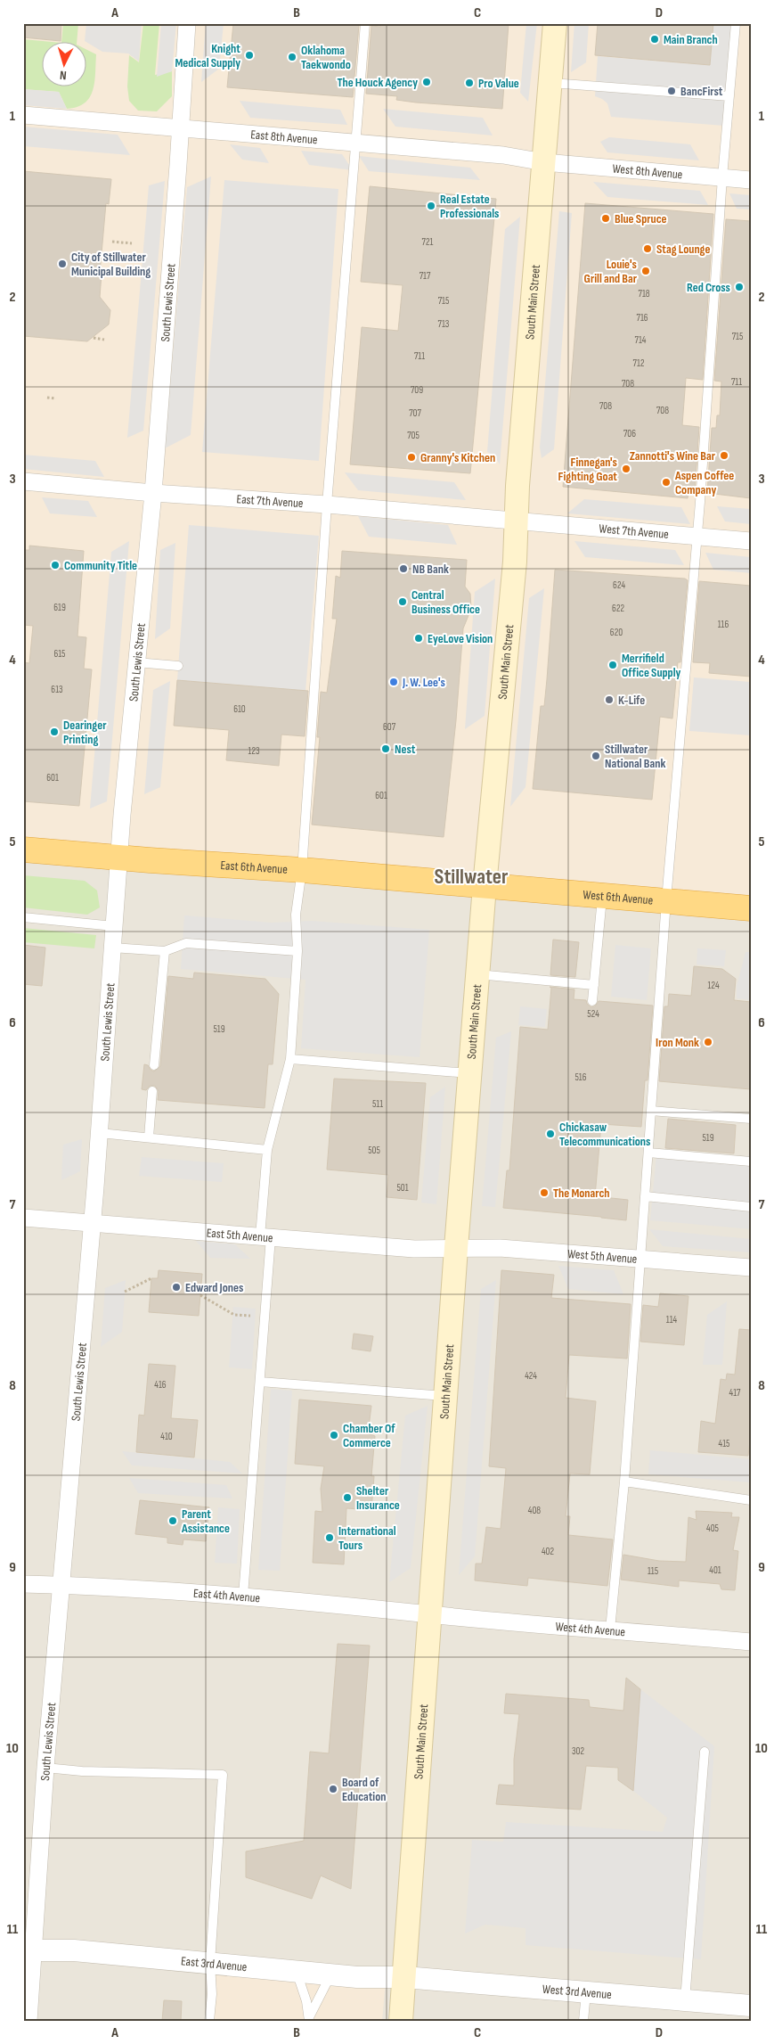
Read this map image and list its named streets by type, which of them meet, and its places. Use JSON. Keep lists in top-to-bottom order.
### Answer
{
  "streets": {
    "highway": ["East 6th Avenue", "West 6th Avenue"],
    "main road": ["South Main Street"],
    "street": [
      "East 8th Avenue",
      "West 8th Avenue",
      "South Lewis Street",
      "East 7th Avenue",
      "West 7th Avenue",
      "East 5th Avenue",
      "West 5th Avenue",
      "East 4th Avenue",
      "West 4th Avenue",
      "East 3rd Avenue",
      "West 3rd Avenue"
    ]
  },
  "crossings": [
    ["East 8th Avenue", "West 8th Avenue"],
    ["East 8th Avenue", "South Lewis Street"],
    ["East 8th Avenue", "South Main Street"],
    ["West 8th Avenue", "South Main Street"],
    ["South Lewis Street", "East 7th Avenue"],
    ["South Lewis Street", "East 6th Avenue"],
    ["South Lewis Street", "East 5th Avenue"],
    ["South Lewis Street", "East 4th Avenue"],
    ["South Lewis Street", "East 3rd Avenue"],
    ["South Main Street", "East 7th Avenue"],
    ["South Main Street", "West 7th Avenue"],
    ["South Main Street", "East 6th Avenue"],
    ["South Main Street", "West 6th Avenue"],
    ["South Main Street", "East 5th Avenue"],
    ["South Main Street", "West 5th Avenue"],
    ["South Main Street", "East 4th Avenue"],
    ["South Main Street", "West 4th Avenue"],
    ["South Main Street", "East 3rd Avenue"],
    ["South Main Street", "West 3rd Avenue"],
    ["East 7th Avenue", "West 7th Avenue"],
    ["East 6th Avenue", "West 6th Avenue"],
    ["East 5th Avenue", "West 5th Avenue"],
    ["East 4th Avenue", "West 4th Avenue"],
    ["East 3rd Avenue", "West 3rd Avenue"]
  ],
  "districts": ["Stillwater"],
  "places": [
    "Main Branch",
    "Knight Medical Supply",
    "Oklahoma Taekwondo",
    "The Houck Agency",
    "Pro Value",
    "BancFirst",
    "Real Estate Professionals",
    "Blue Spruce",
    "Stag Lounge",
    "City of Stillwater Municipal Building",
    "Louie's Grill and Bar",
    "Red Cross",
    "Zannotti's Wine Bar",
    "Granny's Kitchen",
    "Finnegan's Fighting Goat",
    "Aspen Coffee Company",
    "Community Title",
    "NB Bank",
    "Central Business Office",
    "EyeLove Vision",
    "Merrifield Office Supply",
    "J. W. Lee's",
    "K-Life",
    "Dearinger Printing",
    "Nest",
    "Stillwater National Bank",
    "Iron Monk",
    "Chickasaw Telecommunications",
    "The Monarch",
    "Edward Jones",
    "Chamber Of Commerce",
    "Shelter Insurance",
    "Parent Assistance",
    "International Tours",
    "Board of Education"
  ],
  "house_numbers": [
    "721",
    "717",
    "718",
    "715",
    "716",
    "713",
    "715",
    "714",
    "711",
    "712",
    "711",
    "708",
    "709",
    "708",
    "708",
    "707",
    "706",
    "705",
    "624",
    "619",
    "622",
    "116",
    "620",
    "615",
    "613",
    "610",
    "607",
    "123",
    "601",
    "601",
    "124",
    "524",
    "519",
    "516",
    "511",
    "519",
    "505",
    "501",
    "114",
    "424",
    "416",
    "417",
    "410",
    "415",
    "408",
    "405",
    "402",
    "401",
    "115",
    "302"
  ],
  "north": "bottom",
  "grid": {
    "columns": [
      "A",
      "B",
      "C",
      "D"
    ],
    "rows": [
      "1",
      "2",
      "3",
      "4",
      "5",
      "6",
      "7",
      "8",
      "9",
      "10",
      "11"
    ]
  }
}
